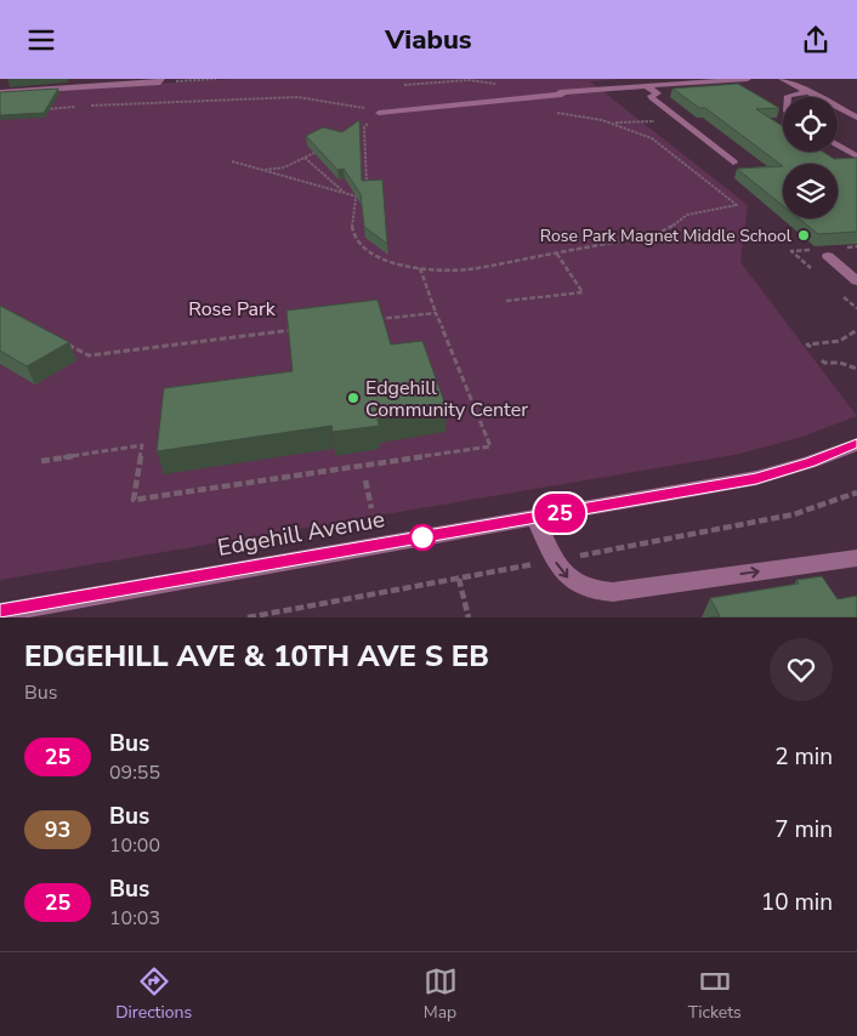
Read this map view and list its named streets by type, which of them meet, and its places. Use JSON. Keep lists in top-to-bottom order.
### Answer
{
  "streets": {
    "street": ["Edgehill Avenue"]
  },
  "parks": ["Rose Park"],
  "places": ["Rose Park Magnet Middle School", "Edgehill Community Center"],
  "lines": ["bus line 25"],
  "page": {
    "header": "Viabus",
    "on_map": "25",
    "heading": ["EDGEHILL AVE & 10TH AVE S EB", "Bus"],
    "list": [
      {
        "mark": "25",
        "name": "Bus",
        "note": "09:55",
        "value": "2 min"
      },
      {
        "mark": "93",
        "name": "Bus",
        "note": "10:00",
        "value": "7 min"
      },
      {
        "mark": "25",
        "name": "Bus",
        "note": "10:03",
        "value": "10 min"
      }
    ],
    "tabs": ["Directions", "Map", "Tickets"]
  }
}
